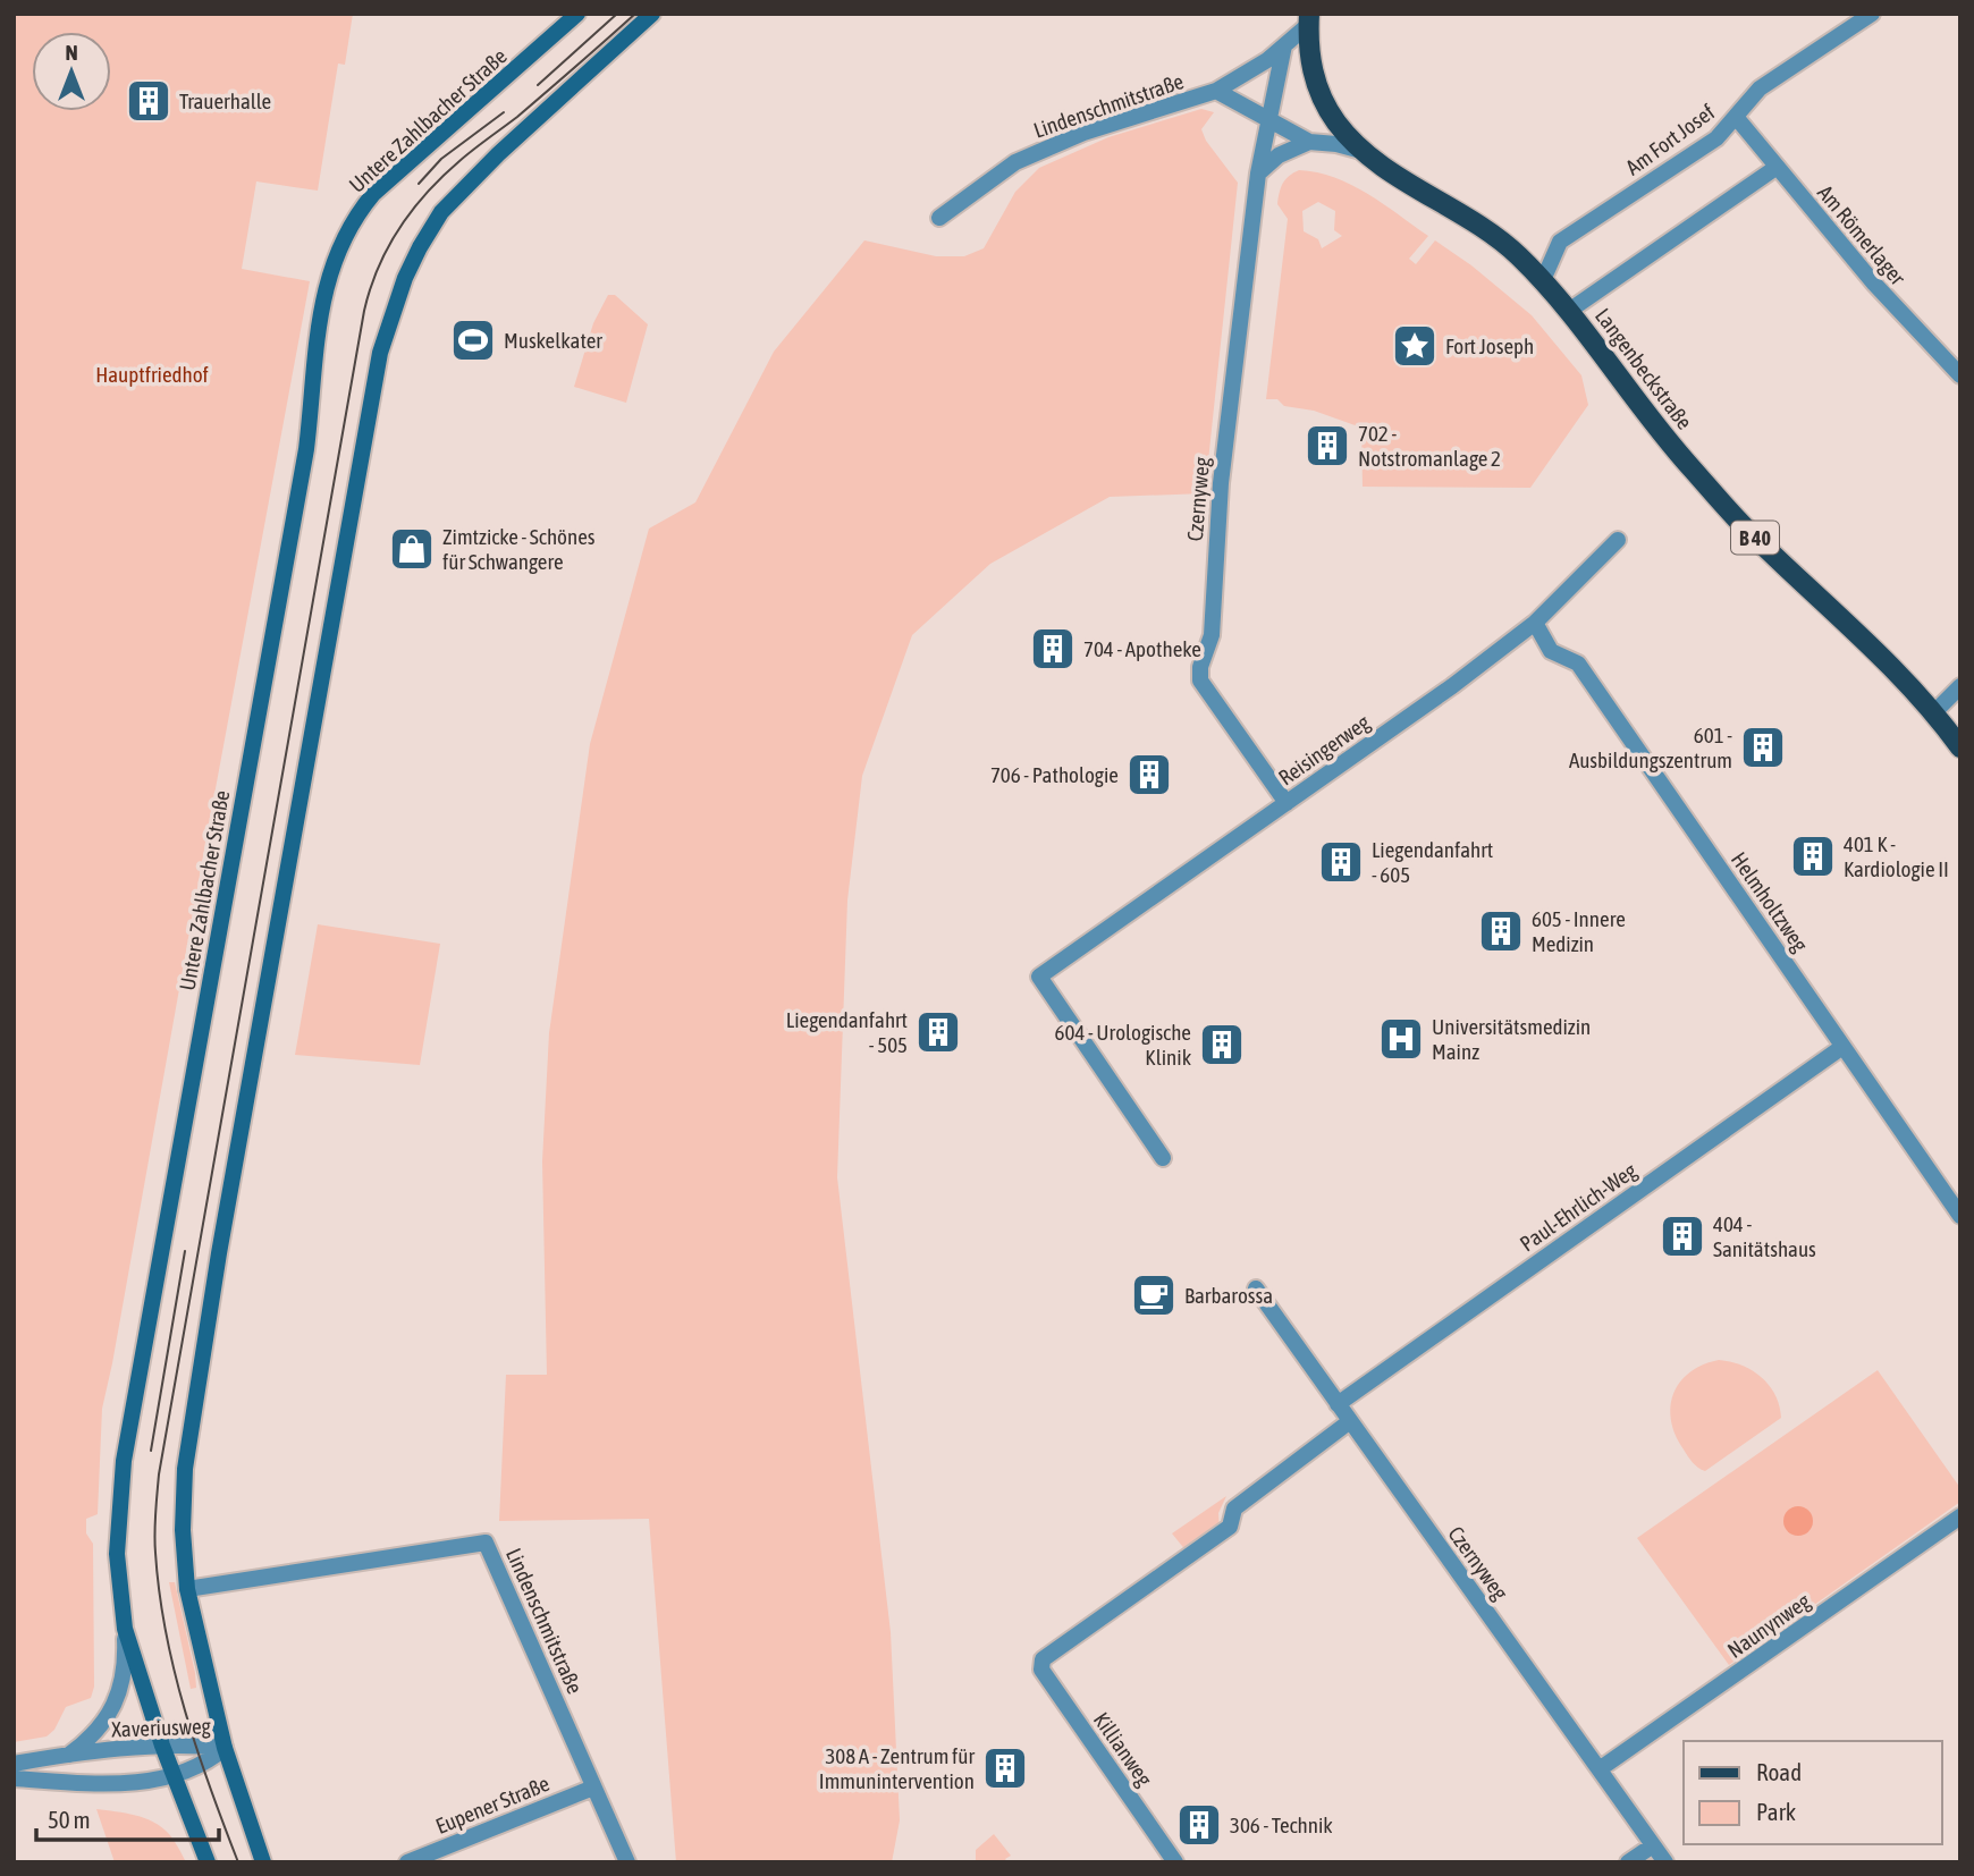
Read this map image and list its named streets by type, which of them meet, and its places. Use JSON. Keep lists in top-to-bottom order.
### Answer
{
  "streets": {
    "main road": ["Langenbeckstraße", "B 40"],
    "street": [
      "Lindenschmitstraße",
      "Untere Zahlbacher Straße",
      "Am Fort Josef",
      "Am Römerlager",
      "Czernyweg",
      "Reisingerweg",
      "Helmholtzweg",
      "Paul-Ehrlich-Weg",
      "Naunynweg",
      "Xaveriusweg",
      "Killianweg",
      "Eupener Straße"
    ]
  },
  "crossings": [
    ["Lindenschmitstraße", "Langenbeckstraße"],
    ["Lindenschmitstraße", "Czernyweg"],
    ["Lindenschmitstraße", "Eupener Straße"],
    ["Untere Zahlbacher Straße", "Xaveriusweg"],
    ["Am Fort Josef", "Am Römerlager"],
    ["Am Fort Josef", "Langenbeckstraße"],
    ["Czernyweg", "Reisingerweg"],
    ["Czernyweg", "Paul-Ehrlich-Weg"],
    ["Czernyweg", "Naunynweg"],
    ["Czernyweg", "Killianweg"],
    ["Reisingerweg", "Helmholtzweg"],
    ["Helmholtzweg", "Paul-Ehrlich-Weg"]
  ],
  "parks": ["Hauptfriedhof"],
  "places": {
    "building": [
      "Trauerhalle",
      "702 - Notstromanlage 2",
      "704 - Apotheke",
      "601 - Ausbildungszentrum",
      "706 - Pathologie",
      "401 K - Kardiologie II",
      "Liegendanfahrt - 605",
      "605 - Innere Medizin",
      "Liegendanfahrt - 505",
      "604 - Urologische Klinik",
      "404 - Sanitätshaus",
      "308 A - Zentrum für Immunintervention",
      "306 - Technik"
    ],
    "sports": ["Muskelkater"],
    "place": ["Fort Joseph"],
    "shop": ["Zimtzicke - Schönes für Schwangere"],
    "hospital": ["Universitätsmedizin Mainz"],
    "cafe": ["Barbarossa"]
  },
  "legend": ["Road", "Park"],
  "scale_bar": "50 m",
  "north": "top"
}
